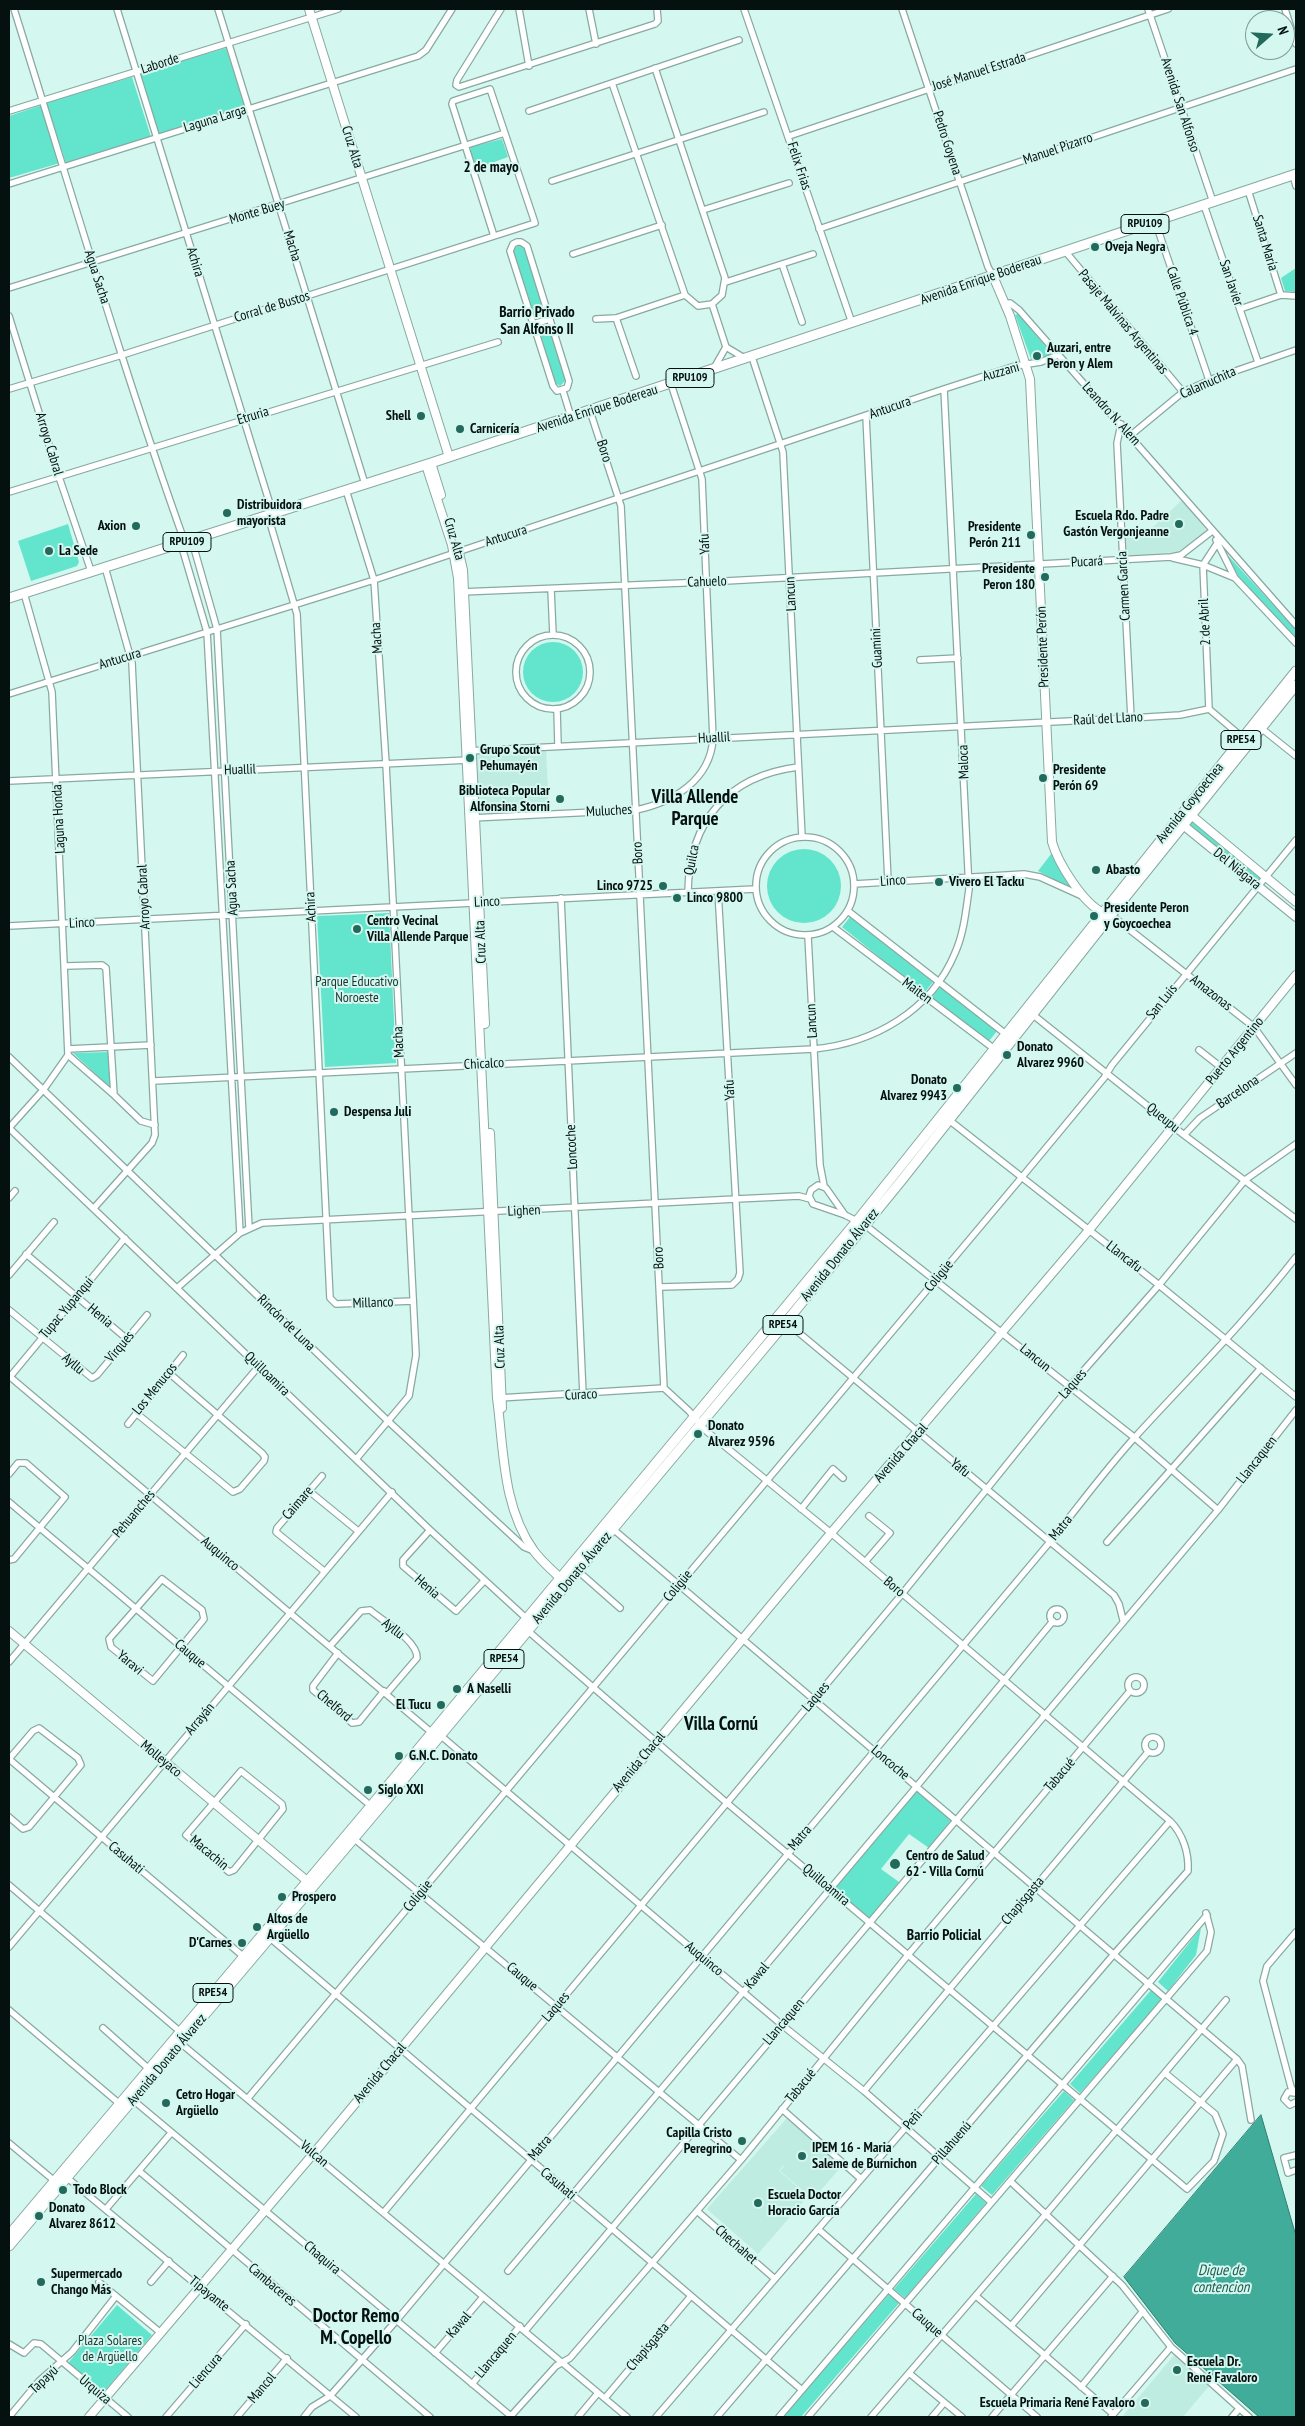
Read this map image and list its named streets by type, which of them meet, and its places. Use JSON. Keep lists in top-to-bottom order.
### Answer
{
  "streets": {
    "main road": [
      "Cruz Alta",
      "RPU109",
      "Avenida Enrique Bodereau",
      "Presidente Perón",
      "RPE54",
      "Avenida Goycoechea",
      "Del Niágara",
      "Puerto Argentino",
      "Avenida Donato Álvarez",
      "Rincón de Luna",
      "Avenida Chacal",
      "Molleyaco"
    ],
    "street": [
      "Laborde",
      "José Manuel Estrada",
      "Avenida San Alfonso",
      "Laguna Larga",
      "Pedro Goyena",
      "Manuel Pizarro",
      "Felix Frias",
      "Monte Buey",
      "Santa María",
      "Macha",
      "Achira",
      "Agua Sacha",
      "San Javier",
      "Calle Pública 4",
      "Corral de Bustos",
      "Pasaje Malvinas Argentinas",
      "Auzzani",
      "Calamuchita",
      "Antucura",
      "Leandro N. Alem",
      "Etruria",
      "Arroyo Cabral",
      "Boro",
      "Yafu",
      "Pucará",
      "Cahuelo",
      "Carmen García",
      "Lancun",
      "2 de Abril",
      "Guamini",
      "Raúl del Llano",
      "Huallil",
      "Maloca",
      "Muluches",
      "Laguna Honda",
      "Quilca",
      "Linco",
      "Maiten",
      "Amazonas",
      "San Luis",
      "Chicalco",
      "Barcelona",
      "Queupu",
      "Loncoche",
      "Lighen",
      "Llancafu",
      "Coligüe",
      "Millanco",
      "Tupac Yupanqui",
      "Henia",
      "Virques",
      "Ayllu",
      "Quilloamira",
      "Laques",
      "Los Menucos",
      "Curaco",
      "Llancaquen",
      "Caimare",
      "Pehuanches",
      "Matra",
      "Auquinco",
      "Cauque",
      "Yaravi",
      "Chelford",
      "Arrayán",
      "Tabacué",
      "Macachin",
      "Casuhati",
      "Chapisgasta",
      "Kawal",
      "Peñi",
      "Pillahuenú",
      "Vulcan",
      "Chechahet",
      "Chaquira",
      "Cambaceres",
      "Tipayante",
      "Liencura",
      "Tapayú",
      "Mancol",
      "Urquiza"
    ]
  },
  "crossings": [
    ["Laborde", "Cruz Alta"],
    ["Laborde", "Macha"],
    ["Laborde", "Achira"],
    ["Laborde", "Agua Sacha"],
    ["José Manuel Estrada", "Avenida San Alfonso"],
    ["José Manuel Estrada", "Pedro Goyena"],
    ["José Manuel Estrada", "Felix Frias"],
    ["Avenida San Alfonso", "Manuel Pizarro"],
    ["Avenida San Alfonso", "Avenida Enrique Bodereau"],
    ["Avenida San Alfonso", "San Javier"],
    ["Laguna Larga", "Cruz Alta"],
    ["Laguna Larga", "Macha"],
    ["Laguna Larga", "Achira"],
    ["Laguna Larga", "Agua Sacha"],
    ["Pedro Goyena", "Manuel Pizarro"],
    ["Pedro Goyena", "Avenida Enrique Bodereau"],
    ["Pedro Goyena", "Presidente Perón"],
    ["Cruz Alta", "Monte Buey"],
    ["Cruz Alta", "Avenida Enrique Bodereau"],
    ["Cruz Alta", "Corral de Bustos"],
    ["Cruz Alta", "Antucura"],
    ["Cruz Alta", "Etruria"],
    ["Cruz Alta", "Cahuelo"],
    ["Cruz Alta", "Huallil"],
    ["Cruz Alta", "Muluches"],
    ["Cruz Alta", "Linco"],
    ["Cruz Alta", "Chicalco"],
    ["Cruz Alta", "Lighen"],
    ["Cruz Alta", "Rincón de Luna"],
    ["Cruz Alta", "Curaco"],
    ["Manuel Pizarro", "Felix Frias"],
    ["Felix Frias", "Avenida Enrique Bodereau"],
    ["Monte Buey", "Macha"],
    ["Monte Buey", "Achira"],
    ["Monte Buey", "Agua Sacha"],
    ["Monte Buey", "Corral de Bustos"],
    ["Santa María", "Avenida Enrique Bodereau"],
    ["Macha", "Avenida Enrique Bodereau"],
    ["Macha", "Corral de Bustos"],
    ["Macha", "Antucura"],
    ["Macha", "Etruria"],
    ["Macha", "Huallil"],
    ["Macha", "Linco"],
    ["Macha", "Chicalco"],
    ["Macha", "Lighen"],
    ["Macha", "Millanco"],
    ["Macha", "Rincón de Luna"],
    ["Macha", "Quilloamira"],
    ["Achira", "Avenida Enrique Bodereau"],
    ["Achira", "Corral de Bustos"],
    ["Achira", "Antucura"],
    ["Achira", "Etruria"],
    ["Achira", "Huallil"],
    ["Achira", "Linco"],
    ["Achira", "Chicalco"],
    ["Achira", "Lighen"],
    ["Achira", "Millanco"],
    ["Agua Sacha", "Avenida Enrique Bodereau"],
    ["Agua Sacha", "Corral de Bustos"],
    ["Agua Sacha", "Antucura"],
    ["Agua Sacha", "Etruria"],
    ["Agua Sacha", "Huallil"],
    ["Agua Sacha", "Linco"],
    ["Agua Sacha", "Chicalco"],
    ["Agua Sacha", "Lighen"],
    ["Avenida Enrique Bodereau", "San Javier"],
    ["Avenida Enrique Bodereau", "Calle Pública 4"],
    ["Avenida Enrique Bodereau", "Pasaje Malvinas Argentinas"],
    ["Avenida Enrique Bodereau", "Arroyo Cabral"],
    ["Avenida Enrique Bodereau", "Boro"],
    ["Avenida Enrique Bodereau", "Yafu"],
    ["Avenida Enrique Bodereau", "Lancun"],
    ["Avenida Enrique Bodereau", "Presidente Perón"],
    ["Avenida Enrique Bodereau", "Laguna Honda"],
    ["San Javier", "Calamuchita"],
    ["Calle Pública 4", "Calamuchita"],
    ["Corral de Bustos", "Arroyo Cabral"],
    ["Pasaje Malvinas Argentinas", "Calamuchita"],
    ["Auzzani", "Antucura"],
    ["Auzzani", "Leandro N. Alem"],
    ["Auzzani", "Presidente Perón"],
    ["Auzzani", "Maloca"],
    ["Calamuchita", "Leandro N. Alem"],
    ["Antucura", "Arroyo Cabral"],
    ["Antucura", "Boro"],
    ["Antucura", "Yafu"],
    ["Antucura", "Lancun"],
    ["Antucura", "Guamini"],
    ["Antucura", "Maloca"],
    ["Antucura", "Laguna Honda"],
    ["Leandro N. Alem", "Pucará"],
    ["Leandro N. Alem", "Carmen García"],
    ["Leandro N. Alem", "2 de Abril"],
    ["Leandro N. Alem", "Presidente Perón"],
    ["Etruria", "Arroyo Cabral"],
    ["Arroyo Cabral", "Huallil"],
    ["Arroyo Cabral", "Linco"],
    ["Arroyo Cabral", "Chicalco"],
    ["Arroyo Cabral", "Rincón de Luna"],
    ["Arroyo Cabral", "Quilloamira"],
    ["Boro", "Yafu"],
    ["Boro", "Cahuelo"],
    ["Boro", "Huallil"],
    ["Boro", "Muluches"],
    ["Boro", "Linco"],
    ["Boro", "Chicalco"],
    ["Boro", "Lighen"],
    ["Boro", "Avenida Donato Álvarez"],
    ["Boro", "Coligüe"],
    ["Boro", "Laques"],
    ["Boro", "Curaco"],
    ["Boro", "Avenida Chacal"],
    ["Boro", "Llancaquen"],
    ["Boro", "Matra"],
    ["Boro", "Tabacué"],
    ["Boro", "Chapisgasta"],
    ["Boro", "Kawal"],
    ["Boro", "Peñi"],
    ["Boro", "Pillahuenú"],
    ["Yafu", "Cahuelo"],
    ["Yafu", "Huallil"],
    ["Yafu", "Muluches"],
    ["Yafu", "Linco"],
    ["Yafu", "Chicalco"],
    ["Yafu", "Lighen"],
    ["Yafu", "Avenida Donato Álvarez"],
    ["Yafu", "Coligüe"],
    ["Yafu", "Laques"],
    ["Yafu", "Avenida Chacal"],
    ["Yafu", "Llancaquen"],
    ["Yafu", "Matra"],
    ["Pucará", "Cahuelo"],
    ["Pucará", "Carmen García"],
    ["Pucará", "Presidente Perón"],
    ["Pucará", "Maloca"],
    ["Cahuelo", "Lancun"],
    ["Cahuelo", "Guamini"],
    ["Cahuelo", "Maloca"],
    ["Carmen García", "Raúl del Llano"],
    ["Lancun", "Huallil"],
    ["Lancun", "Maloca"],
    ["Lancun", "Quilca"],
    ["Lancun", "Linco"],
    ["Lancun", "Maiten"],
    ["Lancun", "Chicalco"],
    ["Lancun", "Lighen"],
    ["Lancun", "Avenida Donato Álvarez"],
    ["Lancun", "Coligüe"],
    ["Lancun", "Laques"],
    ["Lancun", "Avenida Chacal"],
    ["Lancun", "Llancaquen"],
    ["Lancun", "Matra"],
    ["2 de Abril", "Raúl del Llano"],
    ["Presidente Perón", "Raúl del Llano"],
    ["Presidente Perón", "Avenida Goycoechea"],
    ["Presidente Perón", "Linco"],
    ["Presidente Perón", "Amazonas"],
    ["Presidente Perón", "Avenida Donato Álvarez"],
    ["Guamini", "Huallil"],
    ["Guamini", "Linco"],
    ["Raúl del Llano", "Huallil"],
    ["Raúl del Llano", "Maloca"],
    ["Huallil", "Maloca"],
    ["Huallil", "Muluches"],
    ["Huallil", "Laguna Honda"],
    ["Maloca", "Linco"],
    ["Maloca", "Maiten"],
    ["Maloca", "Chicalco"],
    ["Avenida Goycoechea", "Del Niágara"],
    ["Avenida Goycoechea", "Amazonas"],
    ["Avenida Goycoechea", "Avenida Donato Álvarez"],
    ["Laguna Honda", "Linco"],
    ["Quilca", "Linco"],
    ["Del Niágara", "San Luis"],
    ["Linco", "Maiten"],
    ["Linco", "Loncoche"],
    ["Maiten", "Avenida Donato Álvarez"],
    ["Amazonas", "San Luis"],
    ["Amazonas", "Puerto Argentino"],
    ["Amazonas", "Barcelona"],
    ["Amazonas", "Avenida Donato Álvarez"],
    ["San Luis", "Queupu"],
    ["San Luis", "Coligüe"],
    ["Puerto Argentino", "Queupu"],
    ["Puerto Argentino", "Avenida Chacal"],
    ["Chicalco", "Loncoche"],
    ["Barcelona", "Queupu"],
    ["Queupu", "Avenida Donato Álvarez"],
    ["Queupu", "Coligüe"],
    ["Queupu", "Laques"],
    ["Queupu", "Avenida Chacal"],
    ["Loncoche", "Lighen"],
    ["Loncoche", "Avenida Donato Álvarez"],
    ["Loncoche", "Coligüe"],
    ["Loncoche", "Laques"],
    ["Loncoche", "Curaco"],
    ["Loncoche", "Avenida Chacal"],
    ["Loncoche", "Llancaquen"],
    ["Loncoche", "Matra"],
    ["Loncoche", "Tabacué"],
    ["Loncoche", "Chapisgasta"],
    ["Loncoche", "Kawal"],
    ["Loncoche", "Peñi"],
    ["Loncoche", "Pillahuenú"],
    ["Avenida Donato Álvarez", "Llancafu"],
    ["Avenida Donato Álvarez", "Rincón de Luna"],
    ["Avenida Donato Álvarez", "Quilloamira"],
    ["Avenida Donato Álvarez", "Auquinco"],
    ["Avenida Donato Álvarez", "Cauque"],
    ["Avenida Donato Álvarez", "Molleyaco"],
    ["Avenida Donato Álvarez", "Casuhati"],
    ["Avenida Donato Álvarez", "Vulcan"],
    ["Avenida Donato Álvarez", "Chaquira"],
    ["Avenida Donato Álvarez", "Tipayante"],
    ["Llancafu", "Coligüe"],
    ["Llancafu", "Laques"],
    ["Llancafu", "Avenida Chacal"],
    ["Llancafu", "Matra"],
    ["Coligüe", "Quilloamira"],
    ["Coligüe", "Auquinco"],
    ["Coligüe", "Cauque"],
    ["Coligüe", "Casuhati"],
    ["Coligüe", "Vulcan"],
    ["Tupac Yupanqui", "Henia"],
    ["Tupac Yupanqui", "Ayllu"],
    ["Tupac Yupanqui", "Quilloamira"],
    ["Tupac Yupanqui", "Auquinco"],
    ["Henia", "Virques"],
    ["Henia", "Quilloamira"],
    ["Virques", "Ayllu"],
    ["Ayllu", "Auquinco"],
    ["Ayllu", "Chelford"],
    ["Quilloamira", "Laques"],
    ["Quilloamira", "Avenida Chacal"],
    ["Quilloamira", "Llancaquen"],
    ["Quilloamira", "Pehuanches"],
    ["Quilloamira", "Matra"],
    ["Quilloamira", "Arrayán"],
    ["Quilloamira", "Tabacué"],
    ["Quilloamira", "Chapisgasta"],
    ["Quilloamira", "Kawal"],
    ["Quilloamira", "Peñi"],
    ["Quilloamira", "Pillahuenú"],
    ["Laques", "Auquinco"],
    ["Laques", "Cauque"],
    ["Laques", "Casuhati"],
    ["Laques", "Vulcan"],
    ["Avenida Chacal", "Auquinco"],
    ["Avenida Chacal", "Cauque"],
    ["Avenida Chacal", "Casuhati"],
    ["Avenida Chacal", "Vulcan"],
    ["Avenida Chacal", "Chaquira"],
    ["Avenida Chacal", "Cambaceres"],
    ["Avenida Chacal", "Tipayante"],
    ["Avenida Chacal", "Urquiza"],
    ["Llancaquen", "Auquinco"],
    ["Llancaquen", "Cauque"],
    ["Llancaquen", "Casuhati"],
    ["Llancaquen", "Vulcan"],
    ["Llancaquen", "Chaquira"],
    ["Caimare", "Arrayán"],
    ["Pehuanches", "Auquinco"],
    ["Pehuanches", "Cauque"],
    ["Pehuanches", "Molleyaco"],
    ["Matra", "Auquinco"],
    ["Matra", "Cauque"],
    ["Matra", "Casuhati"],
    ["Matra", "Vulcan"],
    ["Matra", "Chaquira"],
    ["Matra", "Cambaceres"],
    ["Matra", "Tipayante"],
    ["Auquinco", "Chelford"],
    ["Auquinco", "Arrayán"],
    ["Auquinco", "Tabacué"],
    ["Auquinco", "Chapisgasta"],
    ["Auquinco", "Kawal"],
    ["Auquinco", "Peñi"],
    ["Auquinco", "Pillahuenú"],
    ["Cauque", "Yaravi"],
    ["Cauque", "Arrayán"],
    ["Cauque", "Tabacué"],
    ["Cauque", "Kawal"],
    ["Cauque", "Peñi"],
    ["Cauque", "Pillahuenú"],
    ["Arrayán", "Molleyaco"],
    ["Arrayán", "Casuhati"],
    ["Molleyaco", "Macachin"],
    ["Tabacué", "Casuhati"],
    ["Tabacué", "Vulcan"],
    ["Tabacué", "Chechahet"],
    ["Tabacué", "Chaquira"],
    ["Casuhati", "Chapisgasta"],
    ["Casuhati", "Kawal"],
    ["Casuhati", "Peñi"],
    ["Casuhati", "Pillahuenú"],
    ["Chapisgasta", "Vulcan"],
    ["Kawal", "Vulcan"],
    ["Kawal", "Chaquira"],
    ["Peñi", "Chechahet"],
    ["Tipayante", "Liencura"],
    ["Tipayante", "Mancol"],
    ["Tapayú", "Urquiza"]
  ],
  "districts": [
    "2 de mayo",
    "Barrio Privado San Alfonso II",
    "Villa Allende Parque",
    "Villa Cornú",
    "Barrio Policial",
    "Doctor Remo M. Copello"
  ],
  "water": ["Dique de contencion"],
  "parks": ["Parque Educativo Noroeste", "Plaza Solares de Argüello"],
  "places": [
    "Oveja Negra",
    "Auzari, entre Peron y Alem",
    "Shell",
    "Carnicería",
    "Distribuidora mayorista",
    "Escuela Rdo. Padre Gastón Vergonjeanne",
    "Axion",
    "Presidente Perón 211",
    "La Sede",
    "Presidente Peron 180",
    "Grupo Scout Pehumayén",
    "Presidente Perón 69",
    "Biblioteca Popular Alfonsina Storni",
    "Abasto",
    "Vivero El Tacku",
    "Linco 9725",
    "Linco 9800",
    "Presidente Peron y Goycoechea",
    "Centro Vecinal Villa Allende Parque",
    "Donato Alvarez 9960",
    "Donato Alvarez 9943",
    "Despensa Juli",
    "Donato Alvarez 9596",
    "A Naselli",
    "El Tucu",
    "G.N.C. Donato",
    "Siglo XXI",
    "Centro de Salud 62 - Villa Cornú",
    "Prospero",
    "Altos de Argüello",
    "D'Carnes",
    "Cetro Hogar Argüello",
    "Capilla Cristo Peregrino",
    "IPEM 16 - Maria Saleme de Burnichon",
    "Todo Block",
    "Escuela Doctor Horacio García",
    "Donato Alvarez 8612",
    "Supermercado Chango Más",
    "Escuela Dr. René Favaloro",
    "Escuela Primaria René Favaloro"
  ],
  "north": "right"
}
